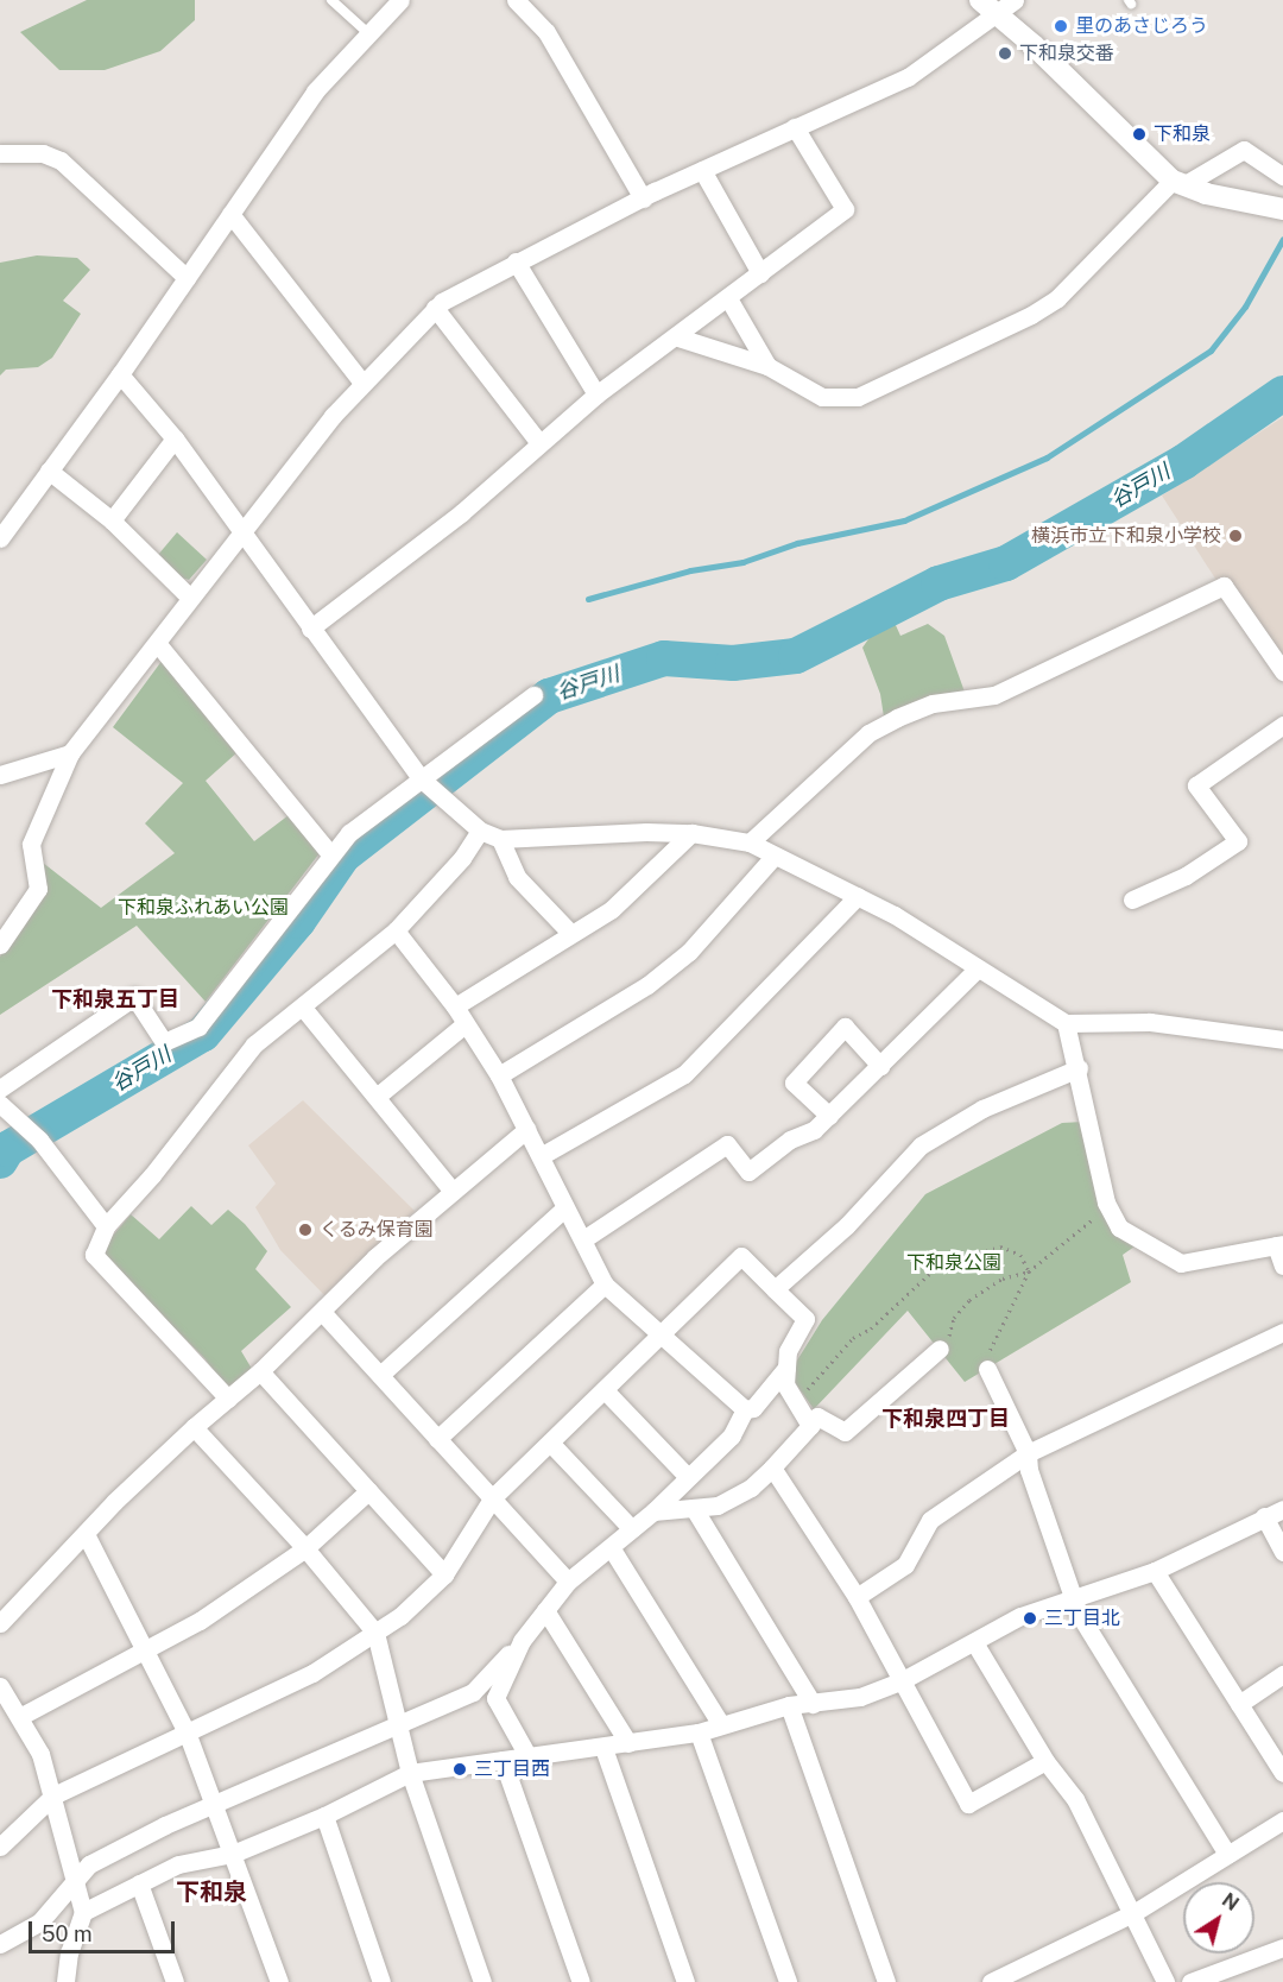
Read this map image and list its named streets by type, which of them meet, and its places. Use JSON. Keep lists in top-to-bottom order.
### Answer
{
  "districts": ["下和泉五丁目", "下和泉四丁目", "下和泉"],
  "water": ["谷戸川"],
  "parks": ["下和泉ふれあい公園", "下和泉公園"],
  "places": [
    "里のあさじろう",
    "下和泉交番",
    "下和泉",
    "横浜市立下和泉小学校",
    "くるみ保育園",
    "三丁目北",
    "三丁目西"
  ],
  "scale_bar": "50 m",
  "north": "top right"
}
